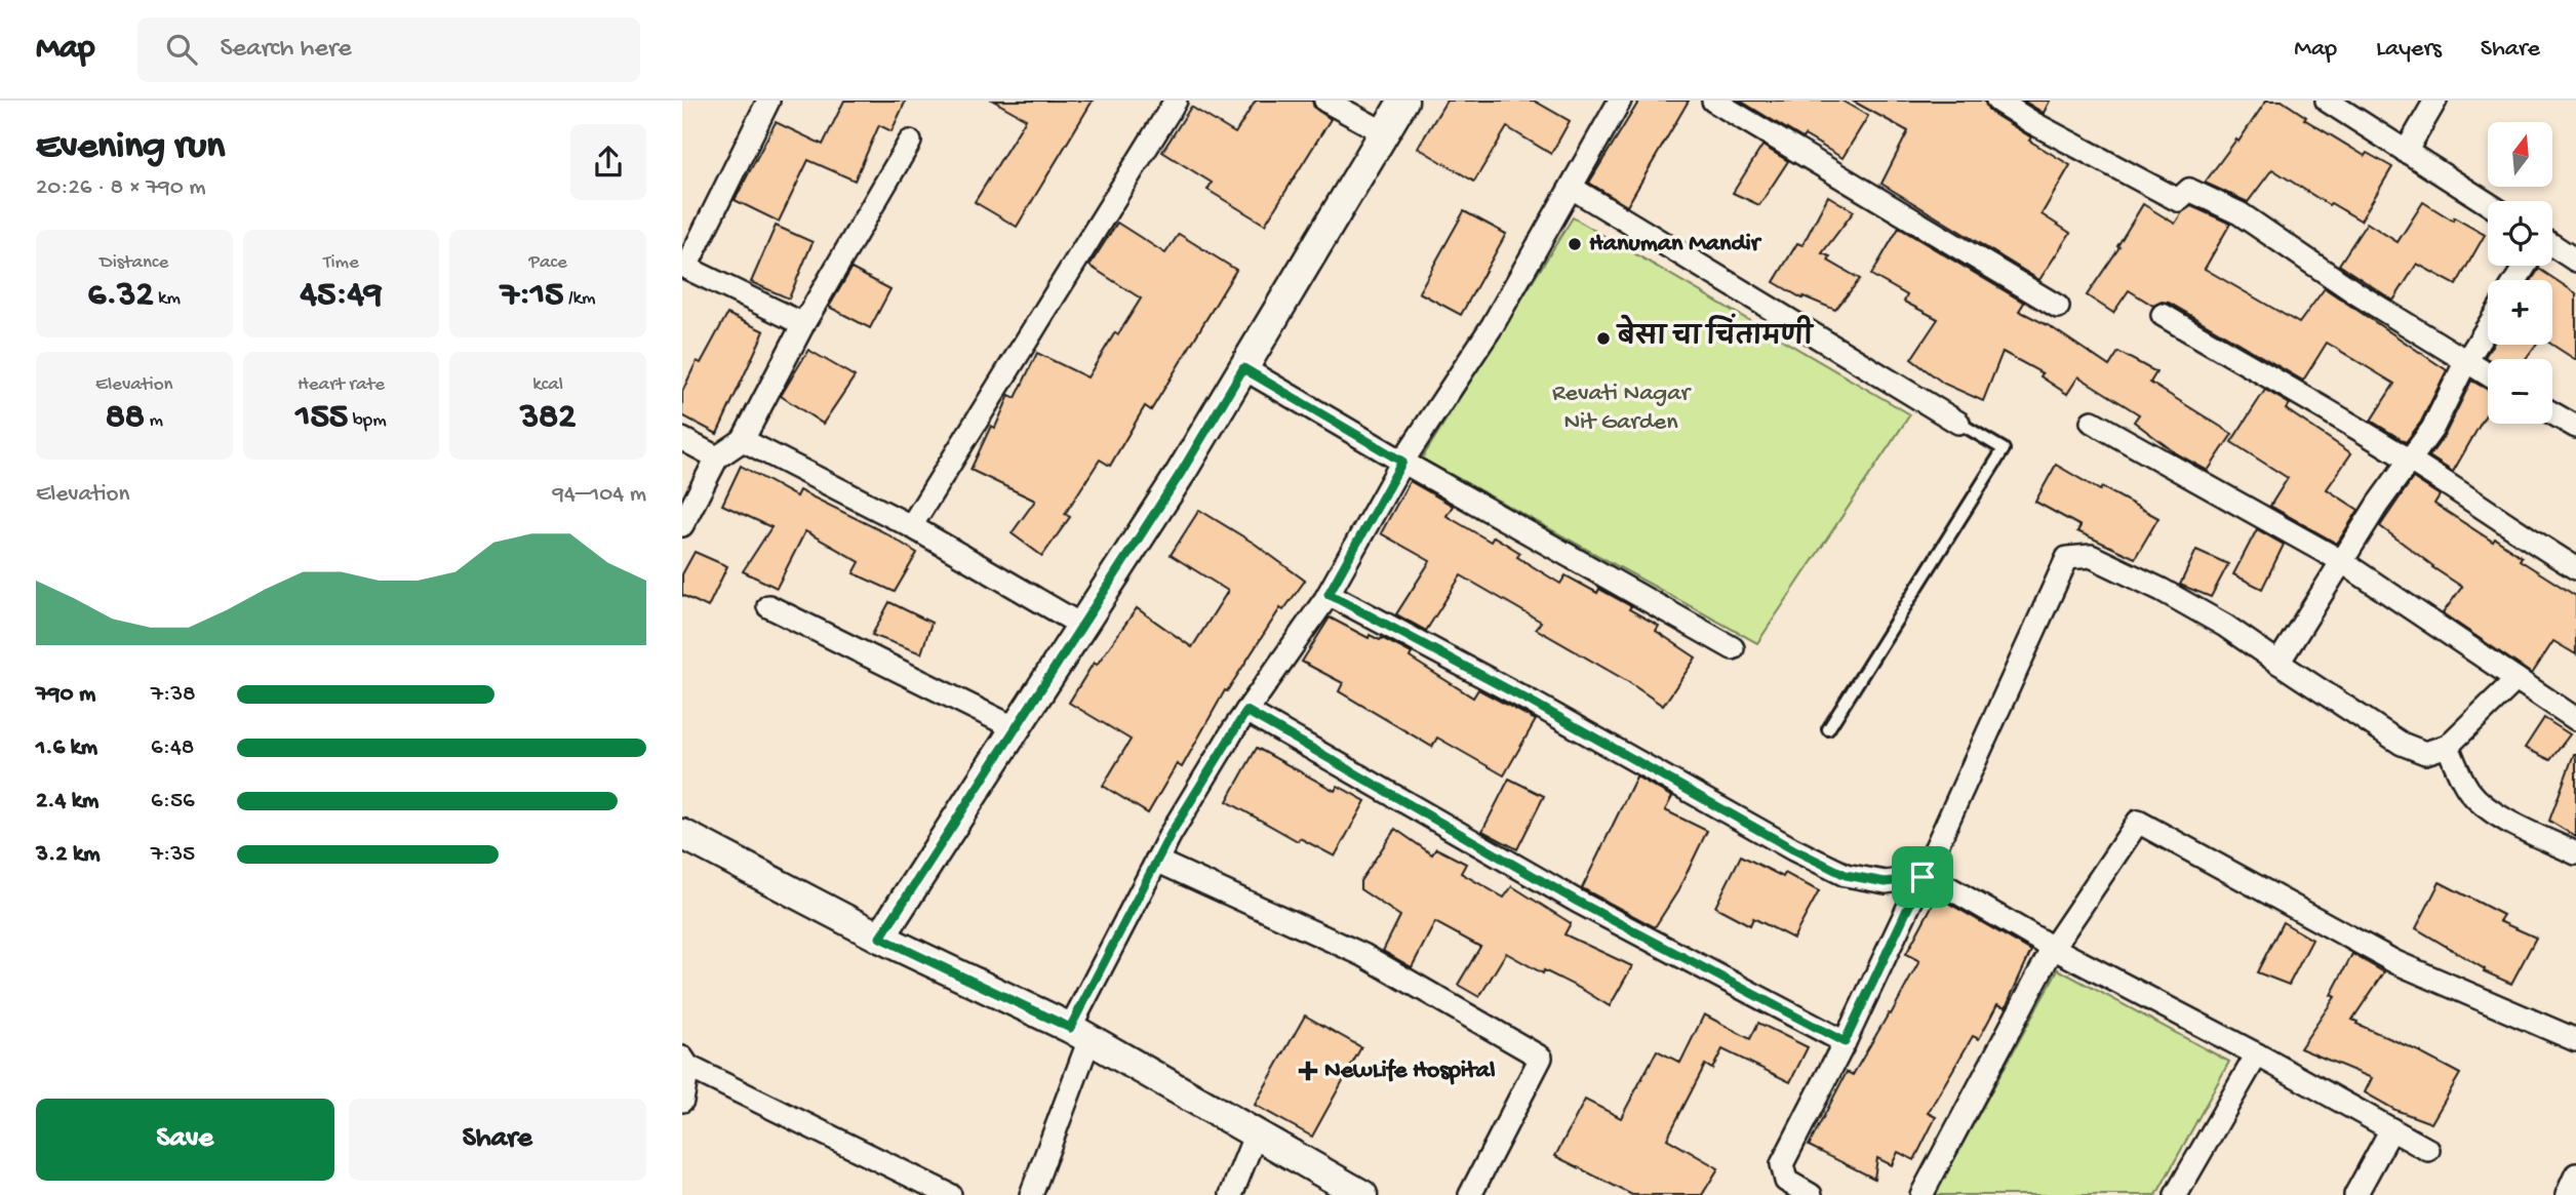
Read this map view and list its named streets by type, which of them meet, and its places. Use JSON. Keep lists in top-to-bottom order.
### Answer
{
  "parks": ["Revati Nagar Nit Garden"],
  "places": {
    "other": ["Hanuman Mandir", "बेसा चा चिंतामणी"],
    "health": ["NewLife Hospital"]
  },
  "north": "top",
  "page": {
    "header": "Map",
    "search": "Search here",
    "nav": ["Map", "Layers", "Share"],
    "heading": ["Evening run", "20:26 · 8 × 790 m"],
    "map_buttons": ["+", "−"],
    "stats": [
      ["Distance", "6.32 km"],
      ["Time", "45:49"],
      ["Pace", "7:15 /km"],
      ["Elevation", "88 m"],
      ["Heart rate", "155 bpm"],
      ["kcal", "382"]
    ],
    "chart": ["Elevation", "94–104 m"],
    "list": [
      {
        "name": "790 m",
        "note": "7:38"
      },
      {
        "name": "1.6 km",
        "note": "6:48"
      },
      {
        "name": "2.4 km",
        "note": "6:56"
      },
      {
        "name": "3.2 km",
        "note": "7:35"
      }
    ],
    "buttons": ["Save", "Share"]
  }
}
